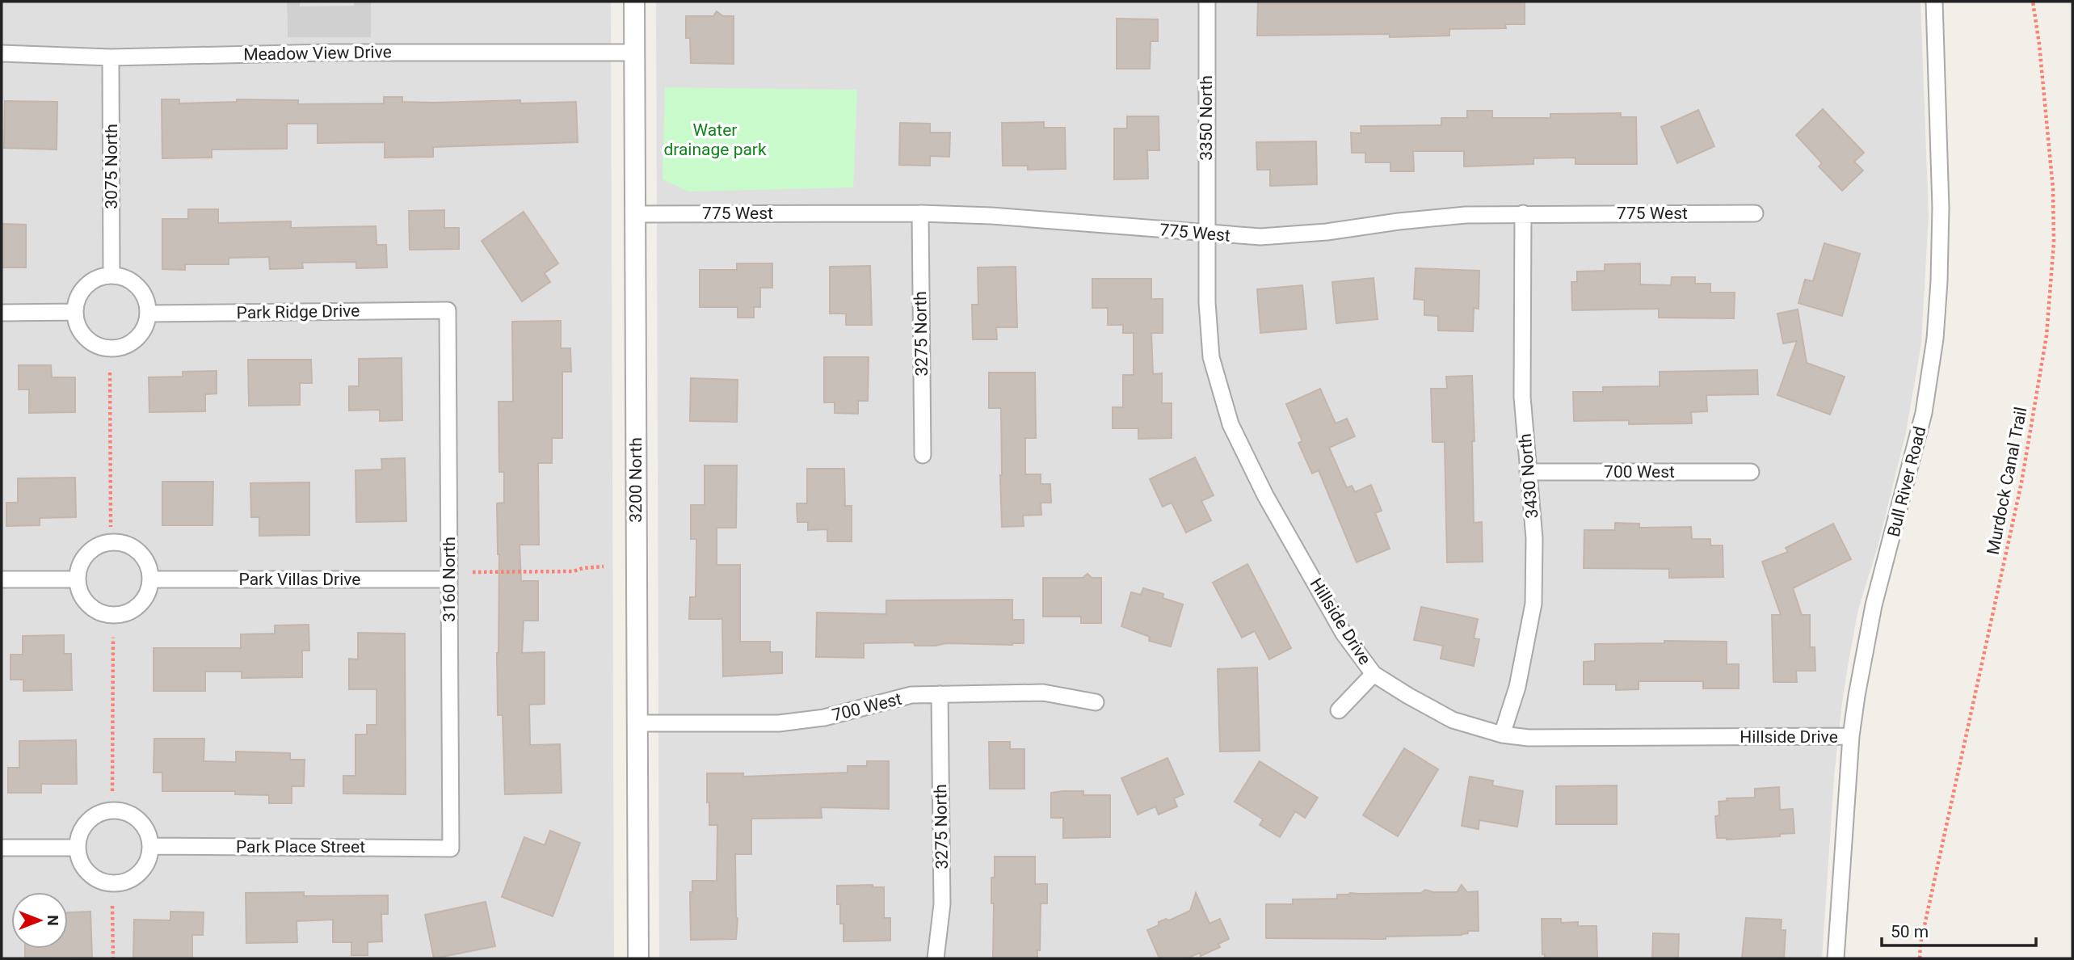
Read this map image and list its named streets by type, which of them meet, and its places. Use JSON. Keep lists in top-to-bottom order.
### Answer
{
  "streets": {
    "street": [
      "Meadow View Drive",
      "3350 North",
      "3075 North",
      "775 West",
      "Park Ridge Drive",
      "3275 North",
      "700 West",
      "3430 North",
      "3200 North",
      "Bull River Road",
      "Park Villas Drive",
      "3160 North",
      "Hillside Drive",
      "Park Place Street"
    ],
    "path": ["Murdock Canal Trail"]
  },
  "crossings": [
    ["Meadow View Drive", "3075 North"],
    ["Meadow View Drive", "3200 North"],
    ["3350 North", "775 West"],
    ["3350 North", "Hillside Drive"],
    ["3075 North", "Park Ridge Drive"],
    ["775 West", "3275 North"],
    ["775 West", "3430 North"],
    ["775 West", "3200 North"],
    ["775 West", "Hillside Drive"],
    ["Park Ridge Drive", "3160 North"],
    ["3275 North", "700 West"],
    ["700 West", "3430 North"],
    ["700 West", "3200 North"],
    ["3430 North", "Hillside Drive"],
    ["Bull River Road", "Hillside Drive"],
    ["Park Villas Drive", "3160 North"],
    ["3160 North", "Park Place Street"]
  ],
  "parks": ["Water drainage park"],
  "scale_bar": "50 m",
  "north": "right"
}
